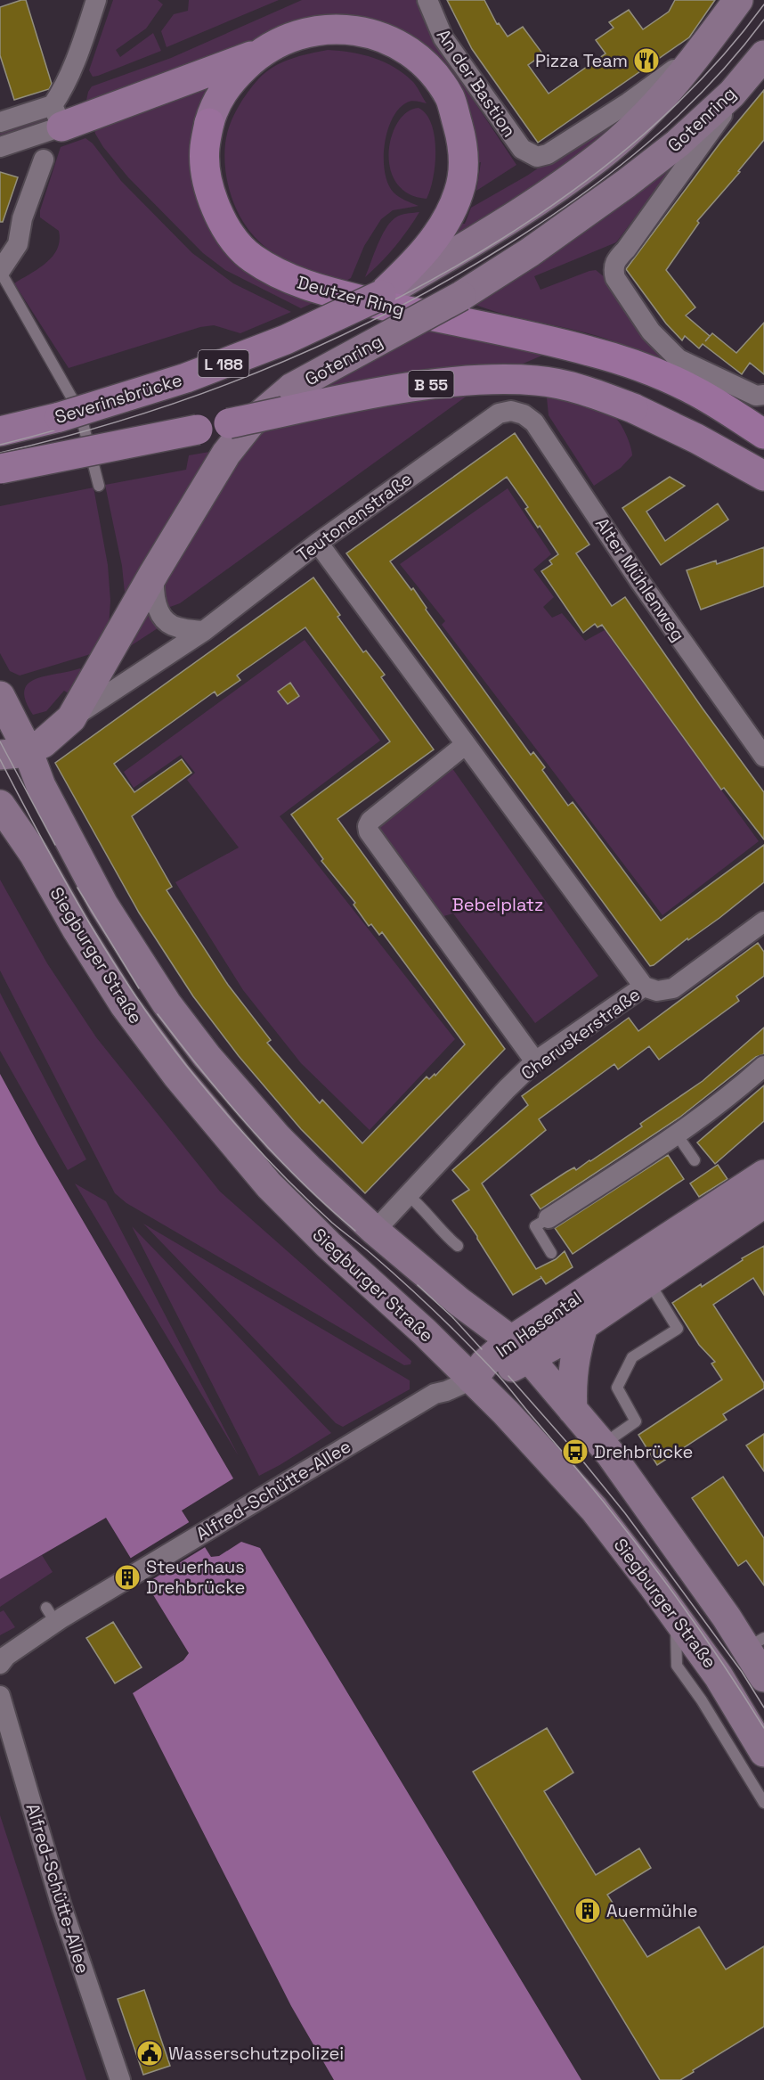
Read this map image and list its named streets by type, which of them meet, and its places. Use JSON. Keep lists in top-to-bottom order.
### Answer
{
  "streets": {
    "highway": ["Deutzer Ring"],
    "main road": [
      "Gotenring",
      "L 188",
      "B 55",
      "Severinsbrücke",
      "Teutonenstraße",
      "Siegburger Straße",
      "Im Hasental"
    ],
    "street": [
      "An der Bastion",
      "Alter Mühlenweg",
      "Cheruskerstraße",
      "Alfred-Schütte-Allee"
    ]
  },
  "crossings": [
    ["An der Bastion", "L 188"],
    ["Gotenring", "Teutonenstraße"],
    ["Deutzer Ring", "L 188"],
    ["Deutzer Ring", "Severinsbrücke"],
    ["L 188", "Severinsbrücke"],
    ["Teutonenstraße", "Alter Mühlenweg"],
    ["Teutonenstraße", "Siegburger Straße"],
    ["Siegburger Straße", "Cheruskerstraße"],
    ["Siegburger Straße", "Im Hasental"],
    ["Siegburger Straße", "Alfred-Schütte-Allee"],
    ["Im Hasental", "Alfred-Schütte-Allee"]
  ],
  "parks": ["Bebelplatz"],
  "places": {
    "restaurant": ["Pizza Team"],
    "bus stop": ["Drehbrücke"],
    "building": ["Steuerhaus Drehbrücke", "Auermühle"],
    "public building": ["Wasserschutzpolizei"]
  }
}
